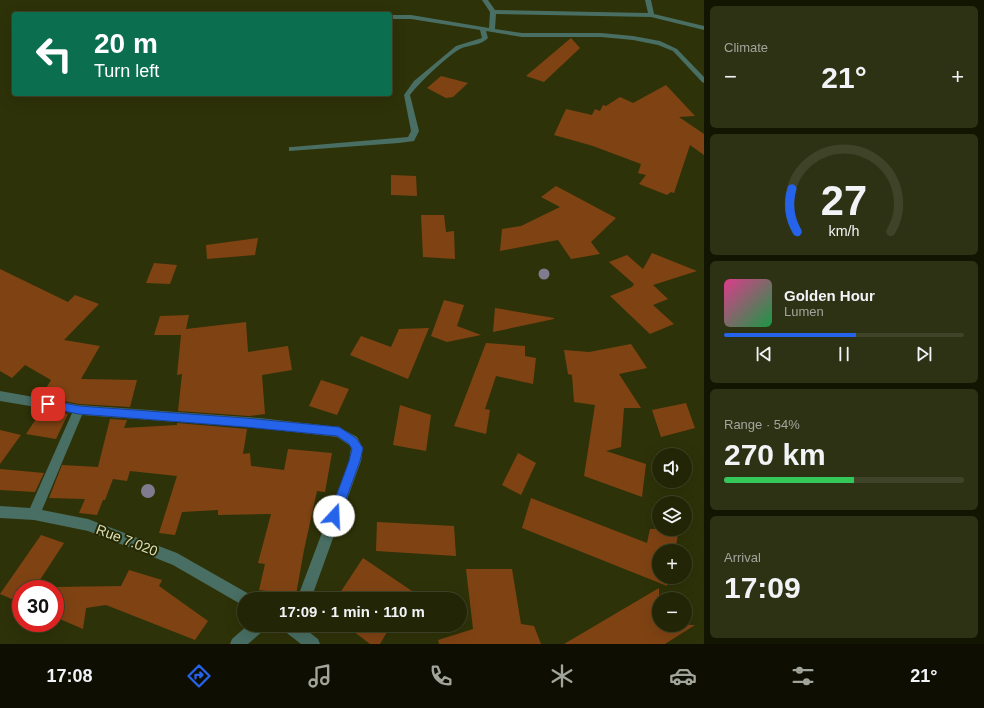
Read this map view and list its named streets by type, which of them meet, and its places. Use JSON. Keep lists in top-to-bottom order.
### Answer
{
  "streets": {
    "street": ["Rue 7.020"]
  },
  "page": {
    "tile": [
      "Climate",
      ["Range · 54%", "270 km"],
      ["Arrival", "17:09"]
    ],
    "turn": ["20 m", "Turn left"],
    "heat": ["−", "21°", "+"],
    "song": ["Golden Hour", "Lumen"],
    "map_buttons": ["+", "−"],
    "limit": "30",
    "trip": "17:09 · 1 min · 110 m",
    "tabs": ["17:08", "21°"],
    "gauge": ["27", "km/h"]
  }
}
